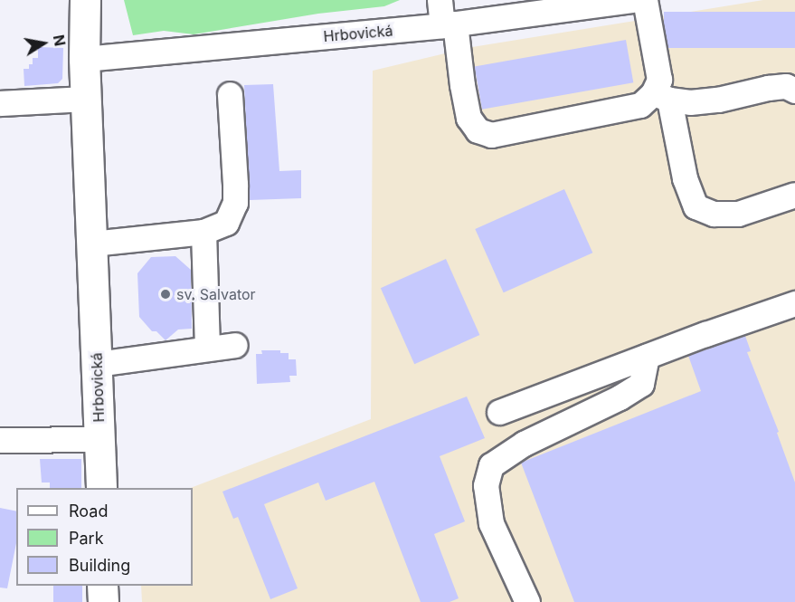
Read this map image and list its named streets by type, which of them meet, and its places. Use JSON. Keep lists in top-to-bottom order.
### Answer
{
  "streets": {
    "main road": ["Hrbovická"]
  },
  "places": ["sv. Salvator"],
  "legend": ["Road", "Park", "Building"],
  "north": "right"
}
